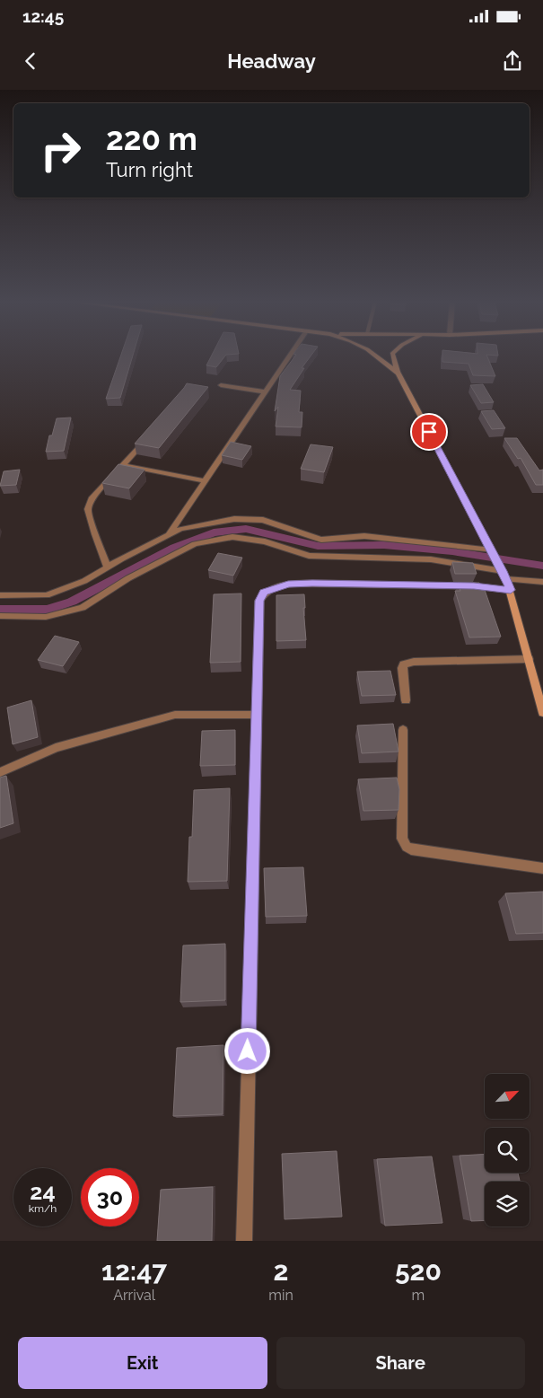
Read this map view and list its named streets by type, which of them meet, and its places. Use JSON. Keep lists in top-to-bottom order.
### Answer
{
  "north": "top right",
  "page": {
    "status": "12:45",
    "header": "Headway",
    "turn": ["220 m", "Turn right"],
    "speed": "24 km/h",
    "limit": "30",
    "eta": [
      "12:47",
      "Arrival",
      "2",
      "min",
      "520",
      "m"
    ],
    "buttons": ["Exit", "Share"]
  }
}
